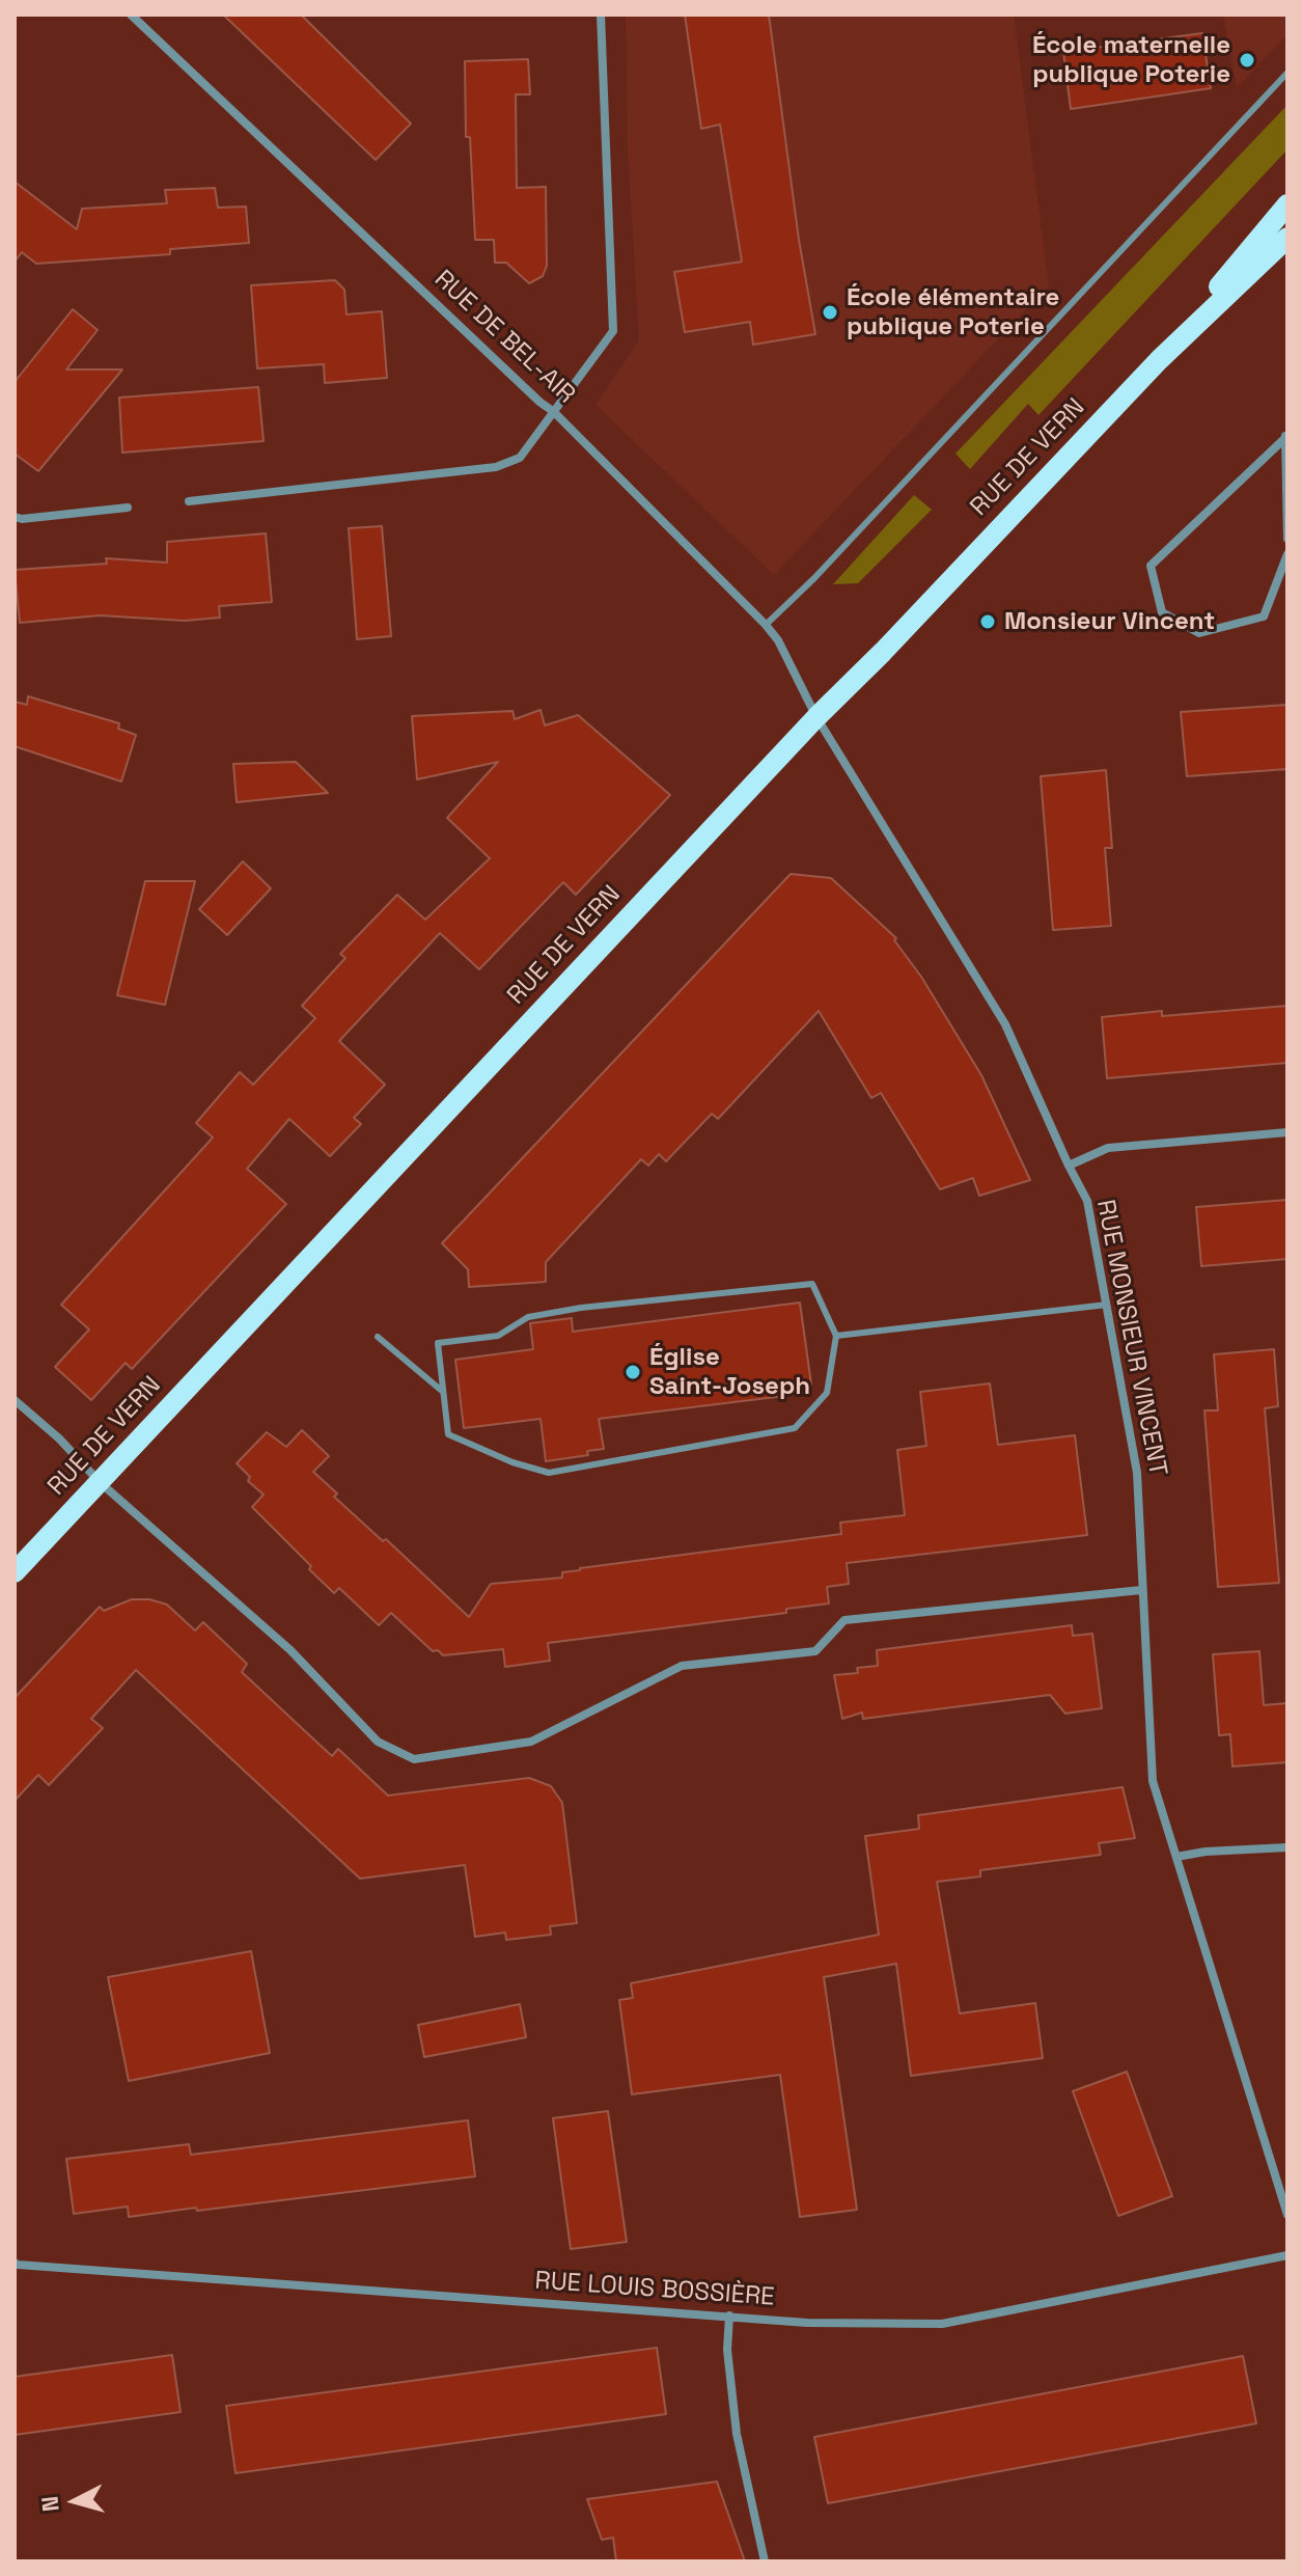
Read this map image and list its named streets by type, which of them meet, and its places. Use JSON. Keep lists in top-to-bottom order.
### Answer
{
  "streets": {
    "main road": ["RUE DE VERN"],
    "street": ["RUE DE BEL-AIR", "RUE MONSIEUR VINCENT", "RUE LOUIS BOSSIÈRE"]
  },
  "crossings": [
    ["RUE DE BEL-AIR", "RUE DE VERN"],
    ["RUE DE BEL-AIR", "RUE MONSIEUR VINCENT"],
    ["RUE DE VERN", "RUE MONSIEUR VINCENT"]
  ],
  "places": [
    "École maternelle publique Poterie",
    "École élémentaire publique Poterie",
    "Monsieur Vincent",
    "Église Saint-Joseph"
  ],
  "north": "left"
}
